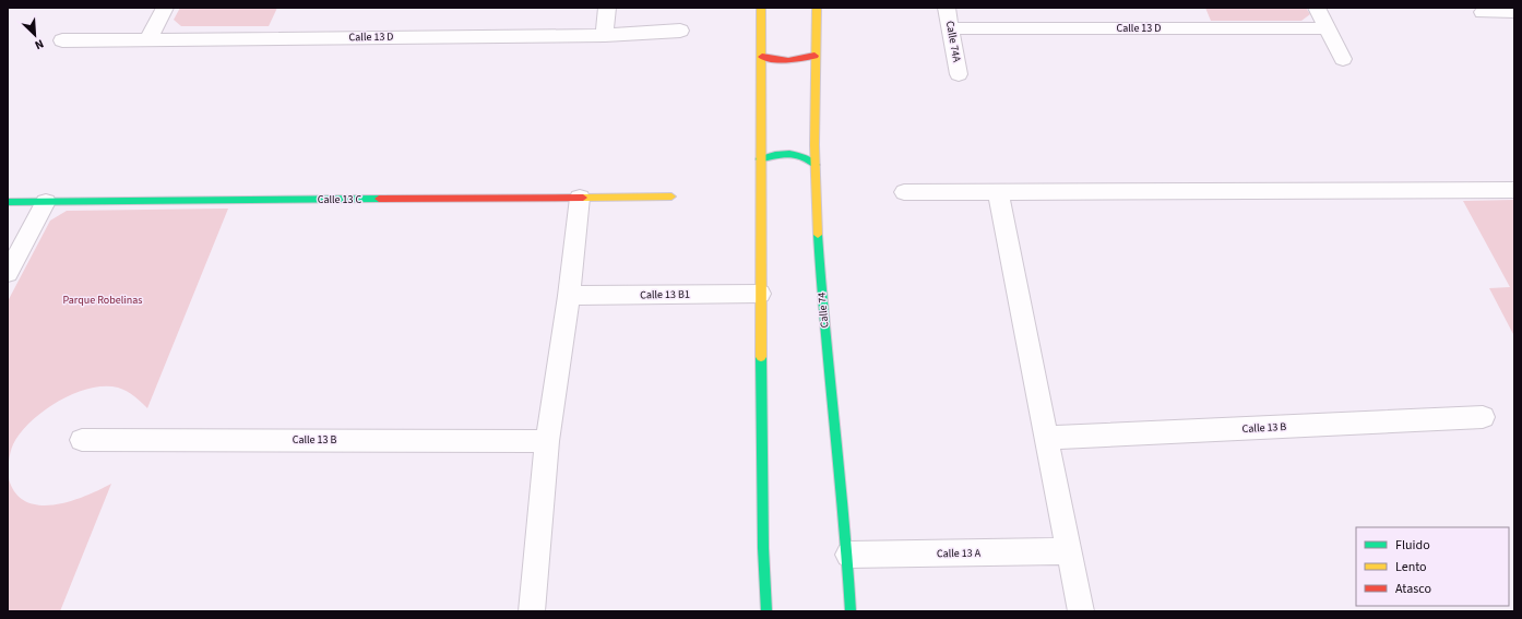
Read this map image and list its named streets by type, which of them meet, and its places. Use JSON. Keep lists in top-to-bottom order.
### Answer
{
  "streets": {
    "main road": ["Calle 13 C", "Calle 74"],
    "street": [
      "Calle 13 D",
      "Calle 74A",
      "Calle 13 B1",
      "Calle 13 B",
      "Calle 13 A"
    ]
  },
  "crossings": [
    ["Calle 13 D", "Calle 74A"],
    ["Calle 74", "Calle 13 A"]
  ],
  "parks": ["Parque Robelinas"],
  "legend": ["Fluido", "Lento", "Atasco"],
  "north": "bottom right"
}
